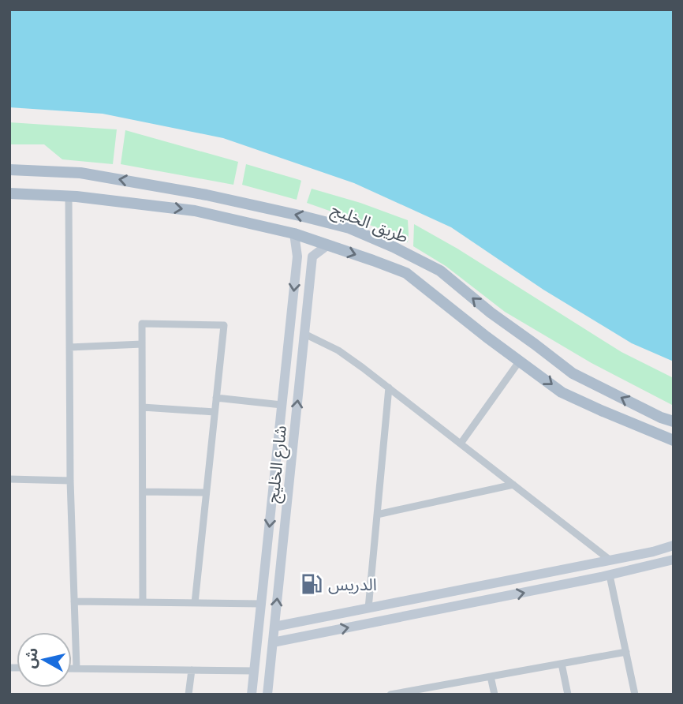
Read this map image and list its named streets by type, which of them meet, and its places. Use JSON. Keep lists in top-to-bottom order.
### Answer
{
  "streets": {
    "main road": ["طريق الخليج"],
    "street": ["شارع الخليج"]
  },
  "crossings": [
    ["طريق الخليج", "شارع الخليج"]
  ],
  "places": {
    "fuel station": ["الدريس"]
  },
  "north": "left"
}
